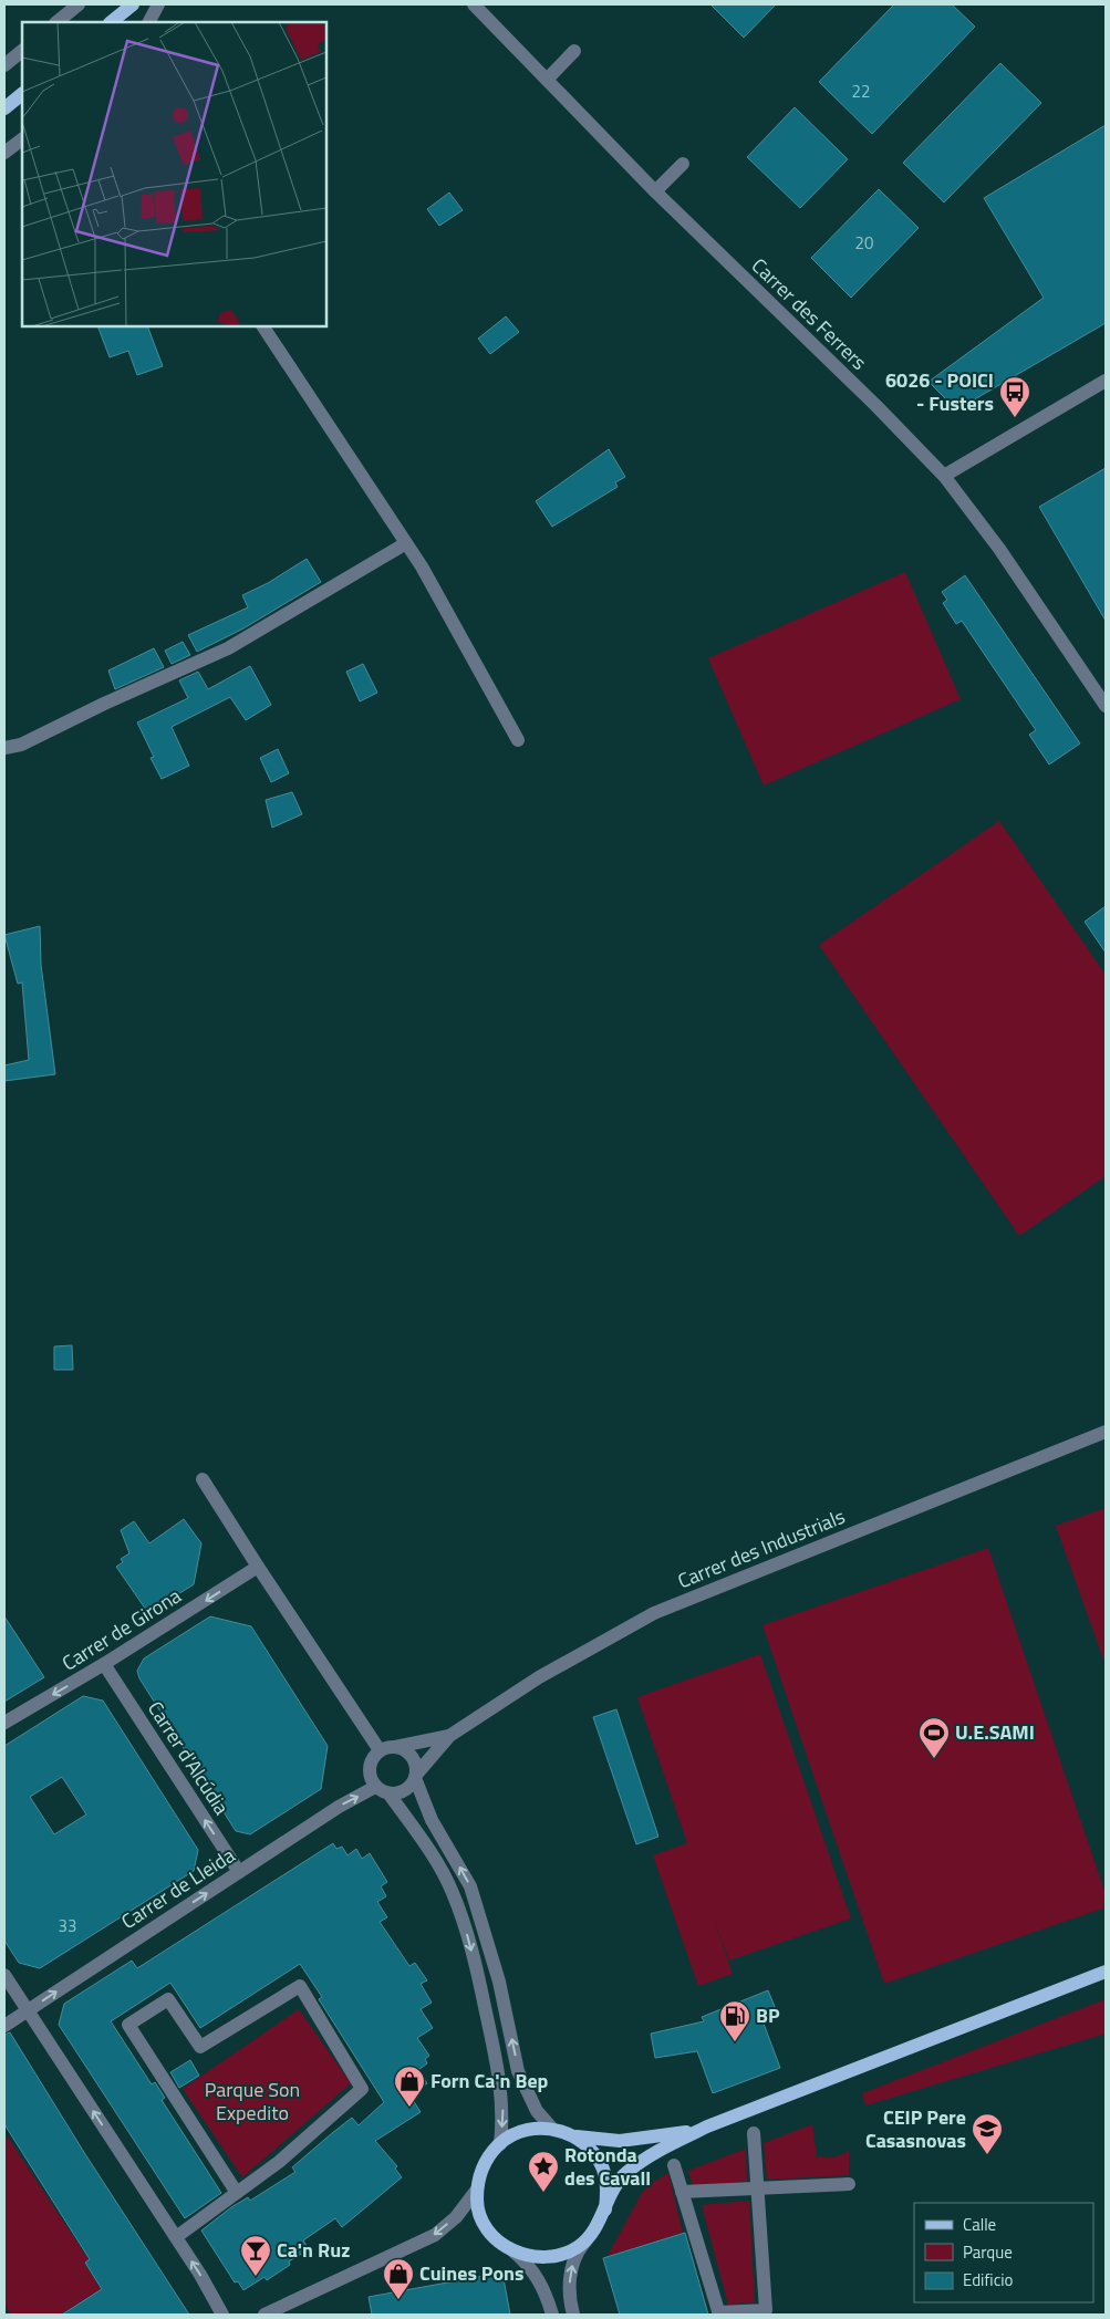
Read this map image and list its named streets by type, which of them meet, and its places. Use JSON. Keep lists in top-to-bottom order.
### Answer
{
  "streets": {
    "street": [
      "Carrer des Ferrers",
      "Carrer des Industrials",
      "Carrer de Girona",
      "Carrer d'Alcúdia",
      "Carrer de Lleida"
    ]
  },
  "crossings": [
    ["Carrer des Industrials", "Carrer de Lleida"],
    ["Carrer de Girona", "Carrer d'Alcúdia"],
    ["Carrer d'Alcúdia", "Carrer de Lleida"]
  ],
  "one_way": ["Carrer de Girona", "Carrer d'Alcúdia", "Carrer de Lleida"],
  "parks": ["Parque Son Expedito"],
  "places": {
    "bus stop": ["6026 - POICI - Fusters"],
    "sports": ["U.E.SAMI"],
    "fuel station": ["BP"],
    "shop": ["Forn Ca'n Bep", "Cuines Pons"],
    "school or university": ["CEIP Pere Casasnovas"],
    "place": ["Rotonda des Cavall"],
    "bar": ["Ca'n Ruz"]
  },
  "house_numbers": ["22", "20", "33"],
  "legend": ["Calle", "Parque", "Edificio"]
}
